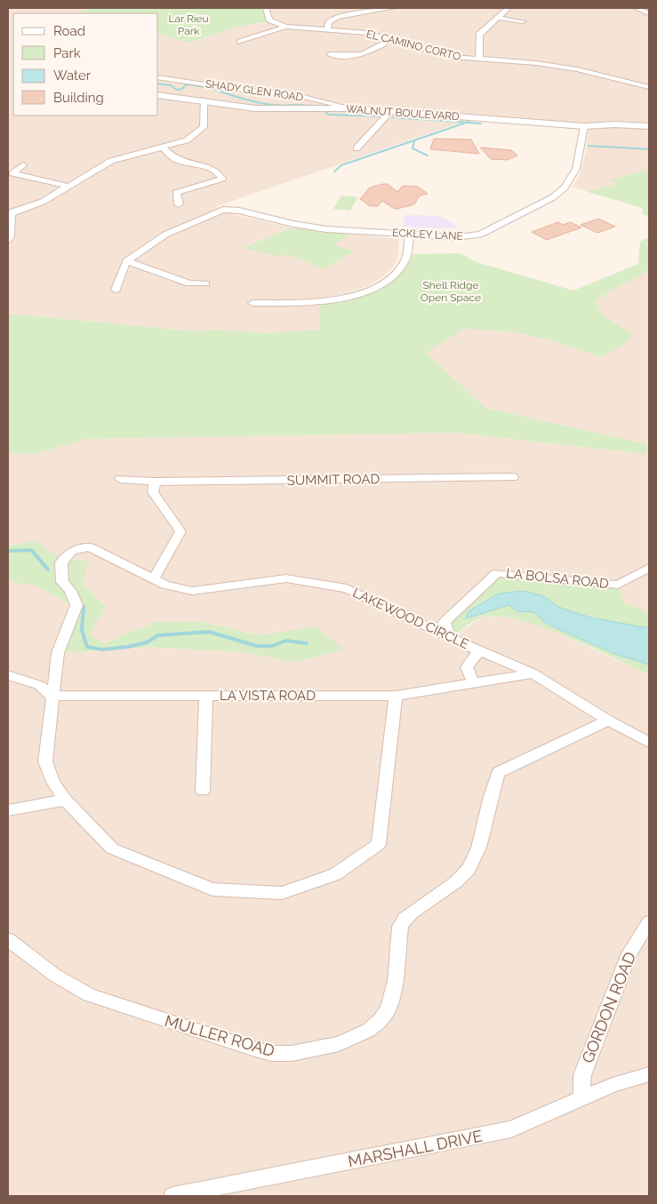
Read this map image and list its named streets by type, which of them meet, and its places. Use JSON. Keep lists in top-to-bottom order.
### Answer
{
  "streets": {
    "street": [
      "EL CAMINO CORTO",
      "SHADY GLEN ROAD",
      "WALNUT BOULEVARD",
      "ECKLEY LANE",
      "SUMMIT ROAD",
      "LA BOLSA ROAD",
      "LAKEWOOD CIRCLE",
      "LA VISTA ROAD",
      "GORDON ROAD",
      "MULLER ROAD",
      "MARSHALL DRIVE"
    ]
  },
  "crossings": [
    ["SHADY GLEN ROAD", "WALNUT BOULEVARD"],
    ["WALNUT BOULEVARD", "ECKLEY LANE"],
    ["LA BOLSA ROAD", "LAKEWOOD CIRCLE"],
    ["LAKEWOOD CIRCLE", "LA VISTA ROAD"],
    ["LAKEWOOD CIRCLE", "MULLER ROAD"],
    ["GORDON ROAD", "MARSHALL DRIVE"]
  ],
  "parks": ["Lar Rieu Park", "Shell Ridge Open Space"],
  "legend": [
    "Road",
    "Park",
    "Water",
    "Building"
  ]
}
